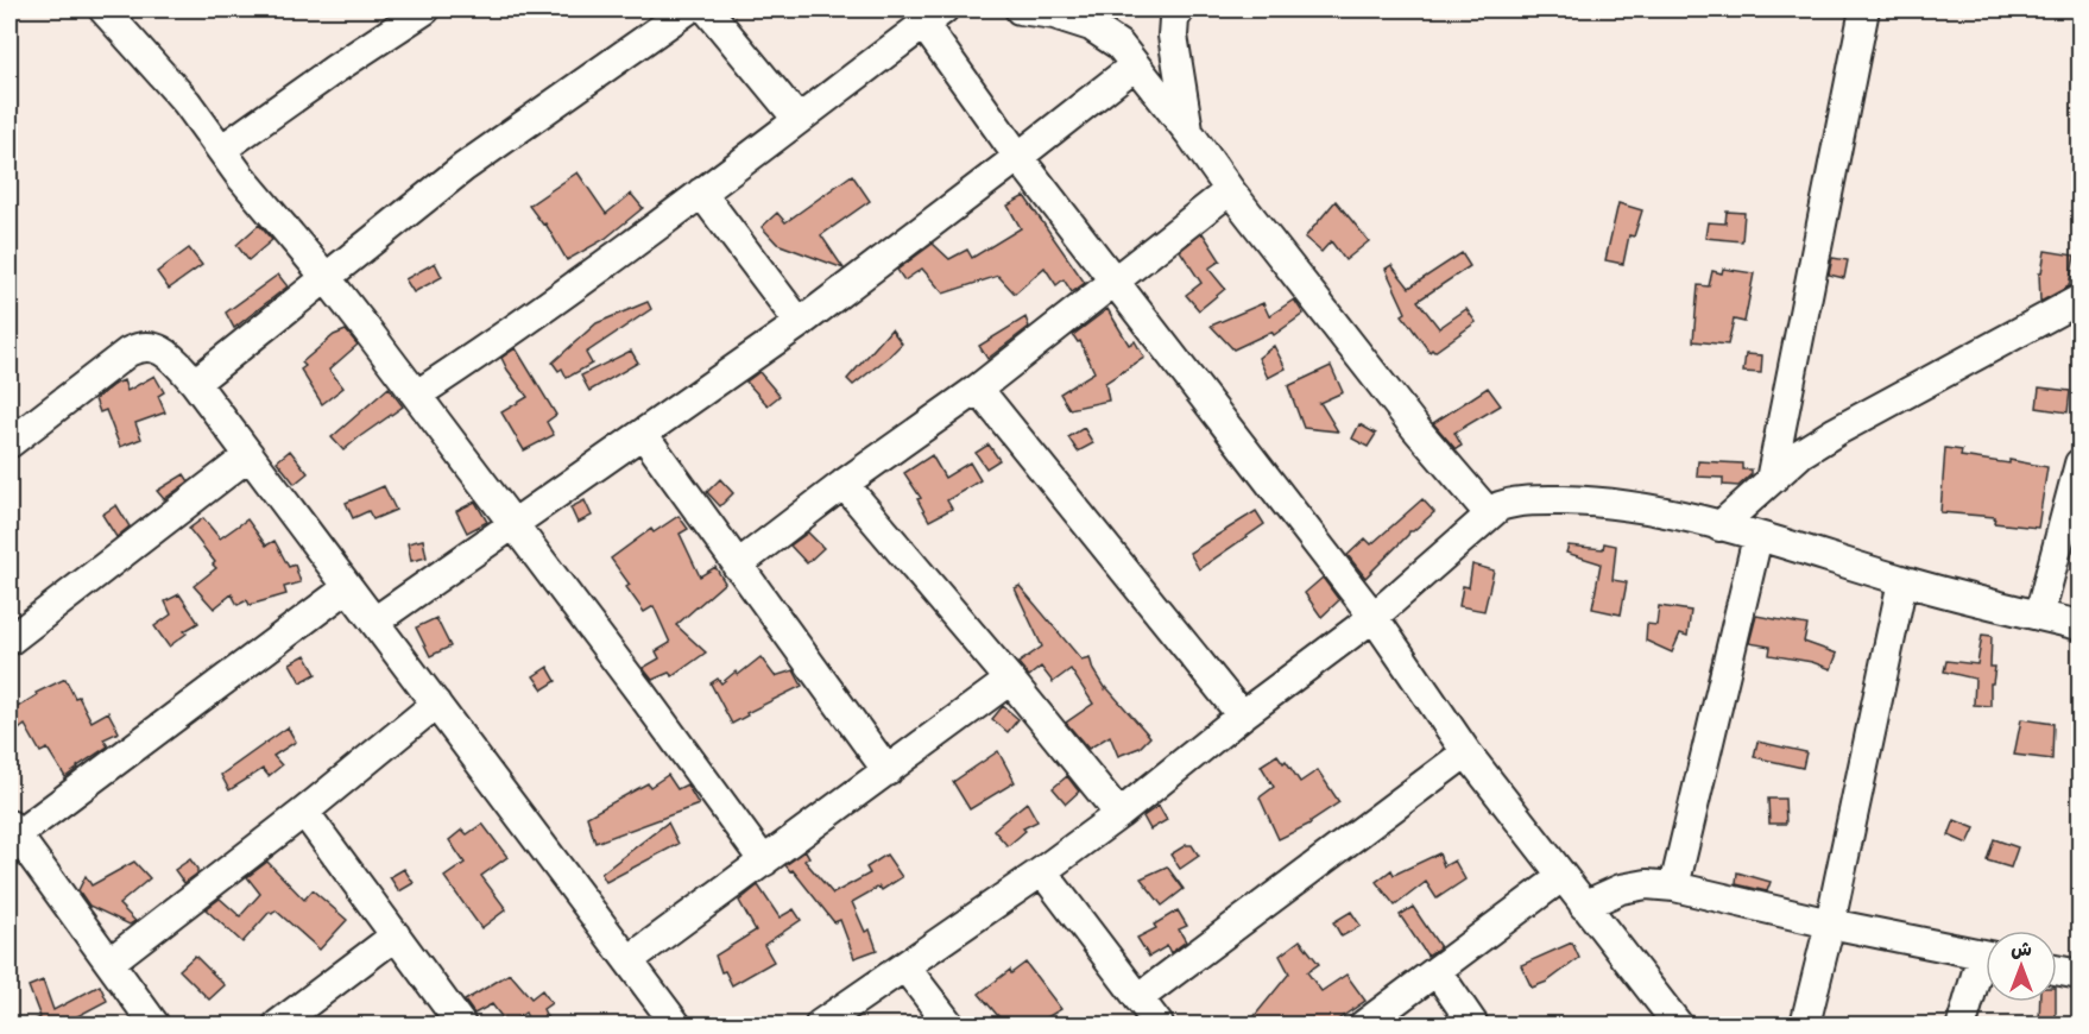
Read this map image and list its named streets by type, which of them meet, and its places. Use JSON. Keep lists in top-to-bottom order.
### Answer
{
  "north": "top"
}
